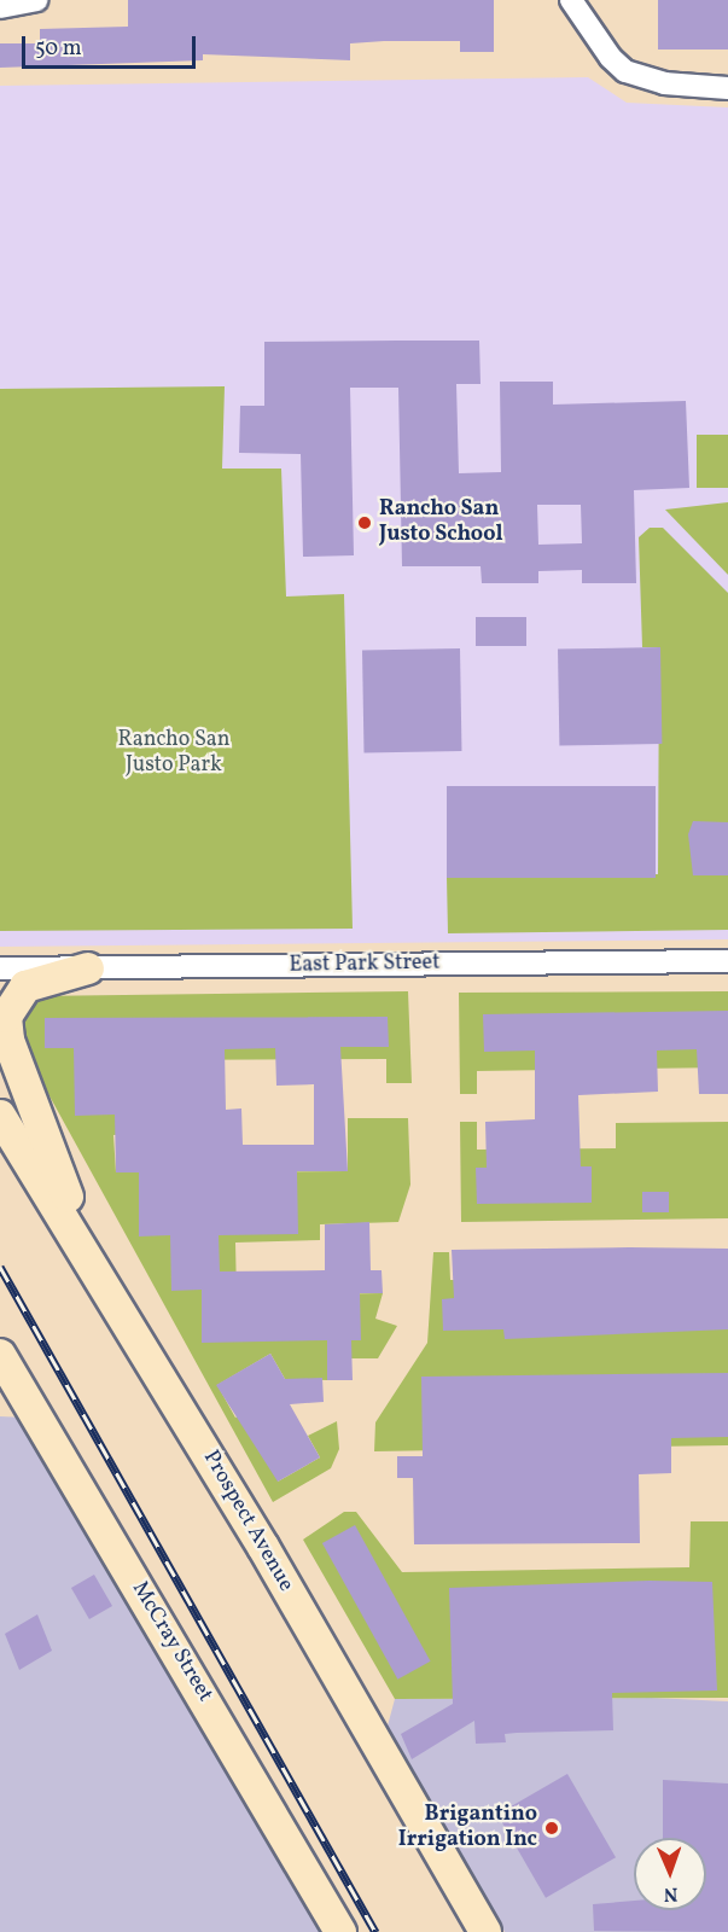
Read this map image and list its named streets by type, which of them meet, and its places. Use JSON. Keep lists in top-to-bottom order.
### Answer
{
  "streets": {
    "street": ["East Park Street", "Prospect Avenue", "McCray Street"]
  },
  "parks": ["Rancho San Justo Park"],
  "places": ["Rancho San Justo School", "Brigantino Irrigation Inc"],
  "scale_bar": "50 m",
  "north": "bottom"
}
